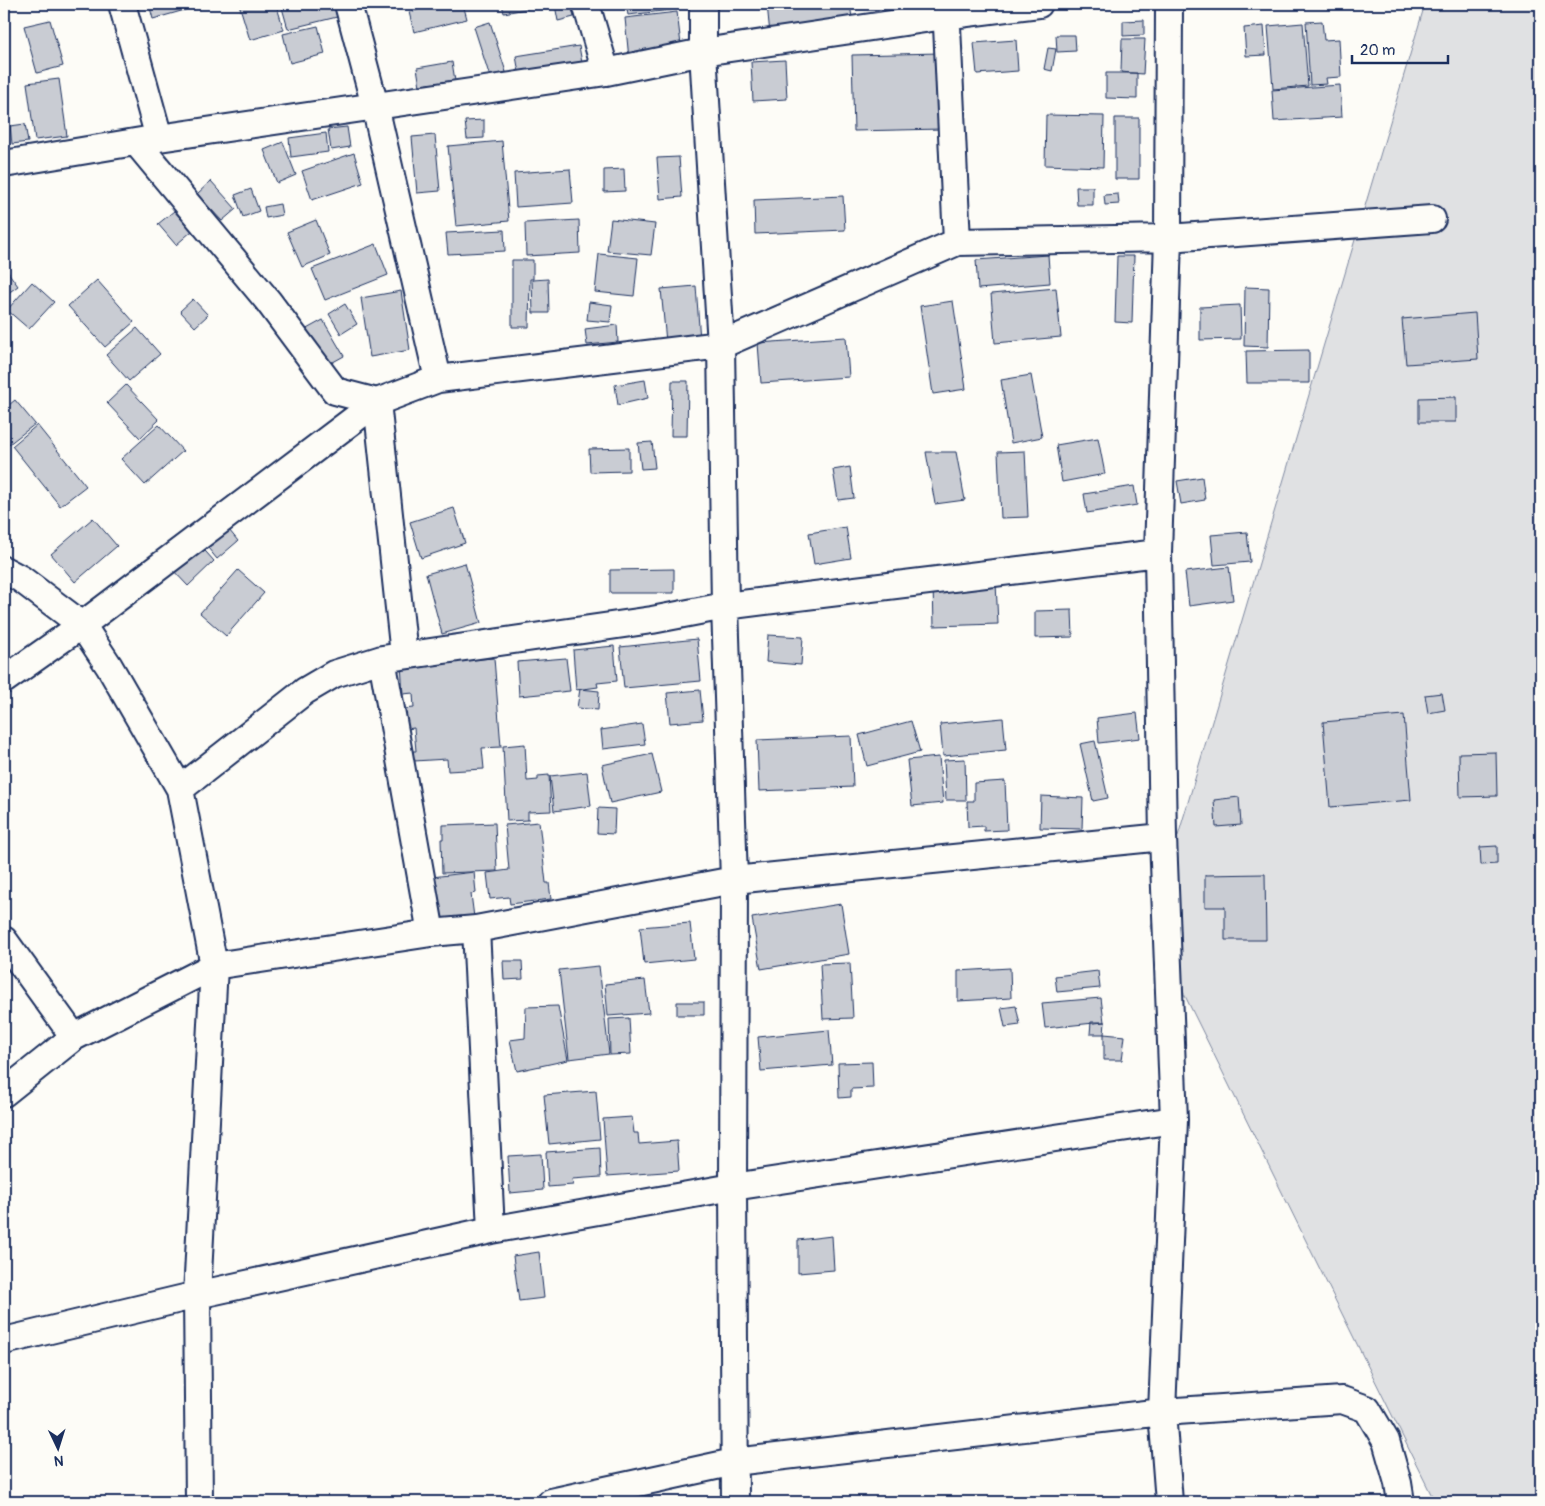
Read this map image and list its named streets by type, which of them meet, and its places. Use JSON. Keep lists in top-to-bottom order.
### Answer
{
  "scale_bar": "20 m",
  "north": "bottom"
}
